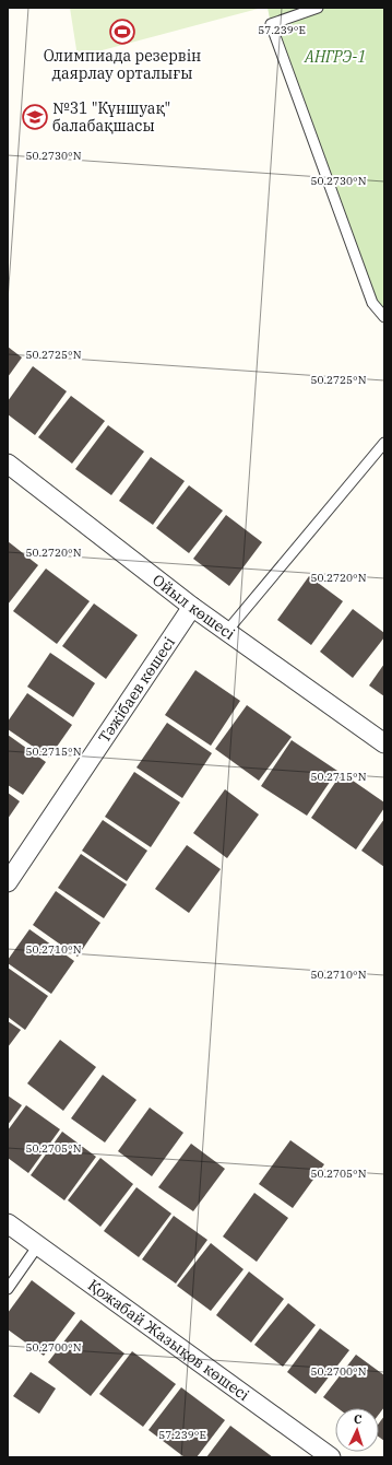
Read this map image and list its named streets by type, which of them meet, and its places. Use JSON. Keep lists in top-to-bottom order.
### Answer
{
  "streets": {
    "street": ["Ойыл көшесі", "Тәжібаев көшесі", "Қожабай Жазықов көшесі"]
  },
  "crossings": [
    ["Ойыл көшесі", "Тәжібаев көшесі"]
  ],
  "parks": ["АНГРЭ-1"],
  "places": {
    "sports": ["Олимпиада резервін даярлау орталығы"],
    "school or university": ["№31 \"Күншуақ\" балабақшасы"]
  },
  "north": "top",
  "coordinates": [
    "57.239°E",
    "50.2730°N",
    "50.2725°N",
    "50.2720°N",
    "50.2715°N",
    "50.2710°N",
    "50.2705°N",
    "50.2700°N"
  ]
}
